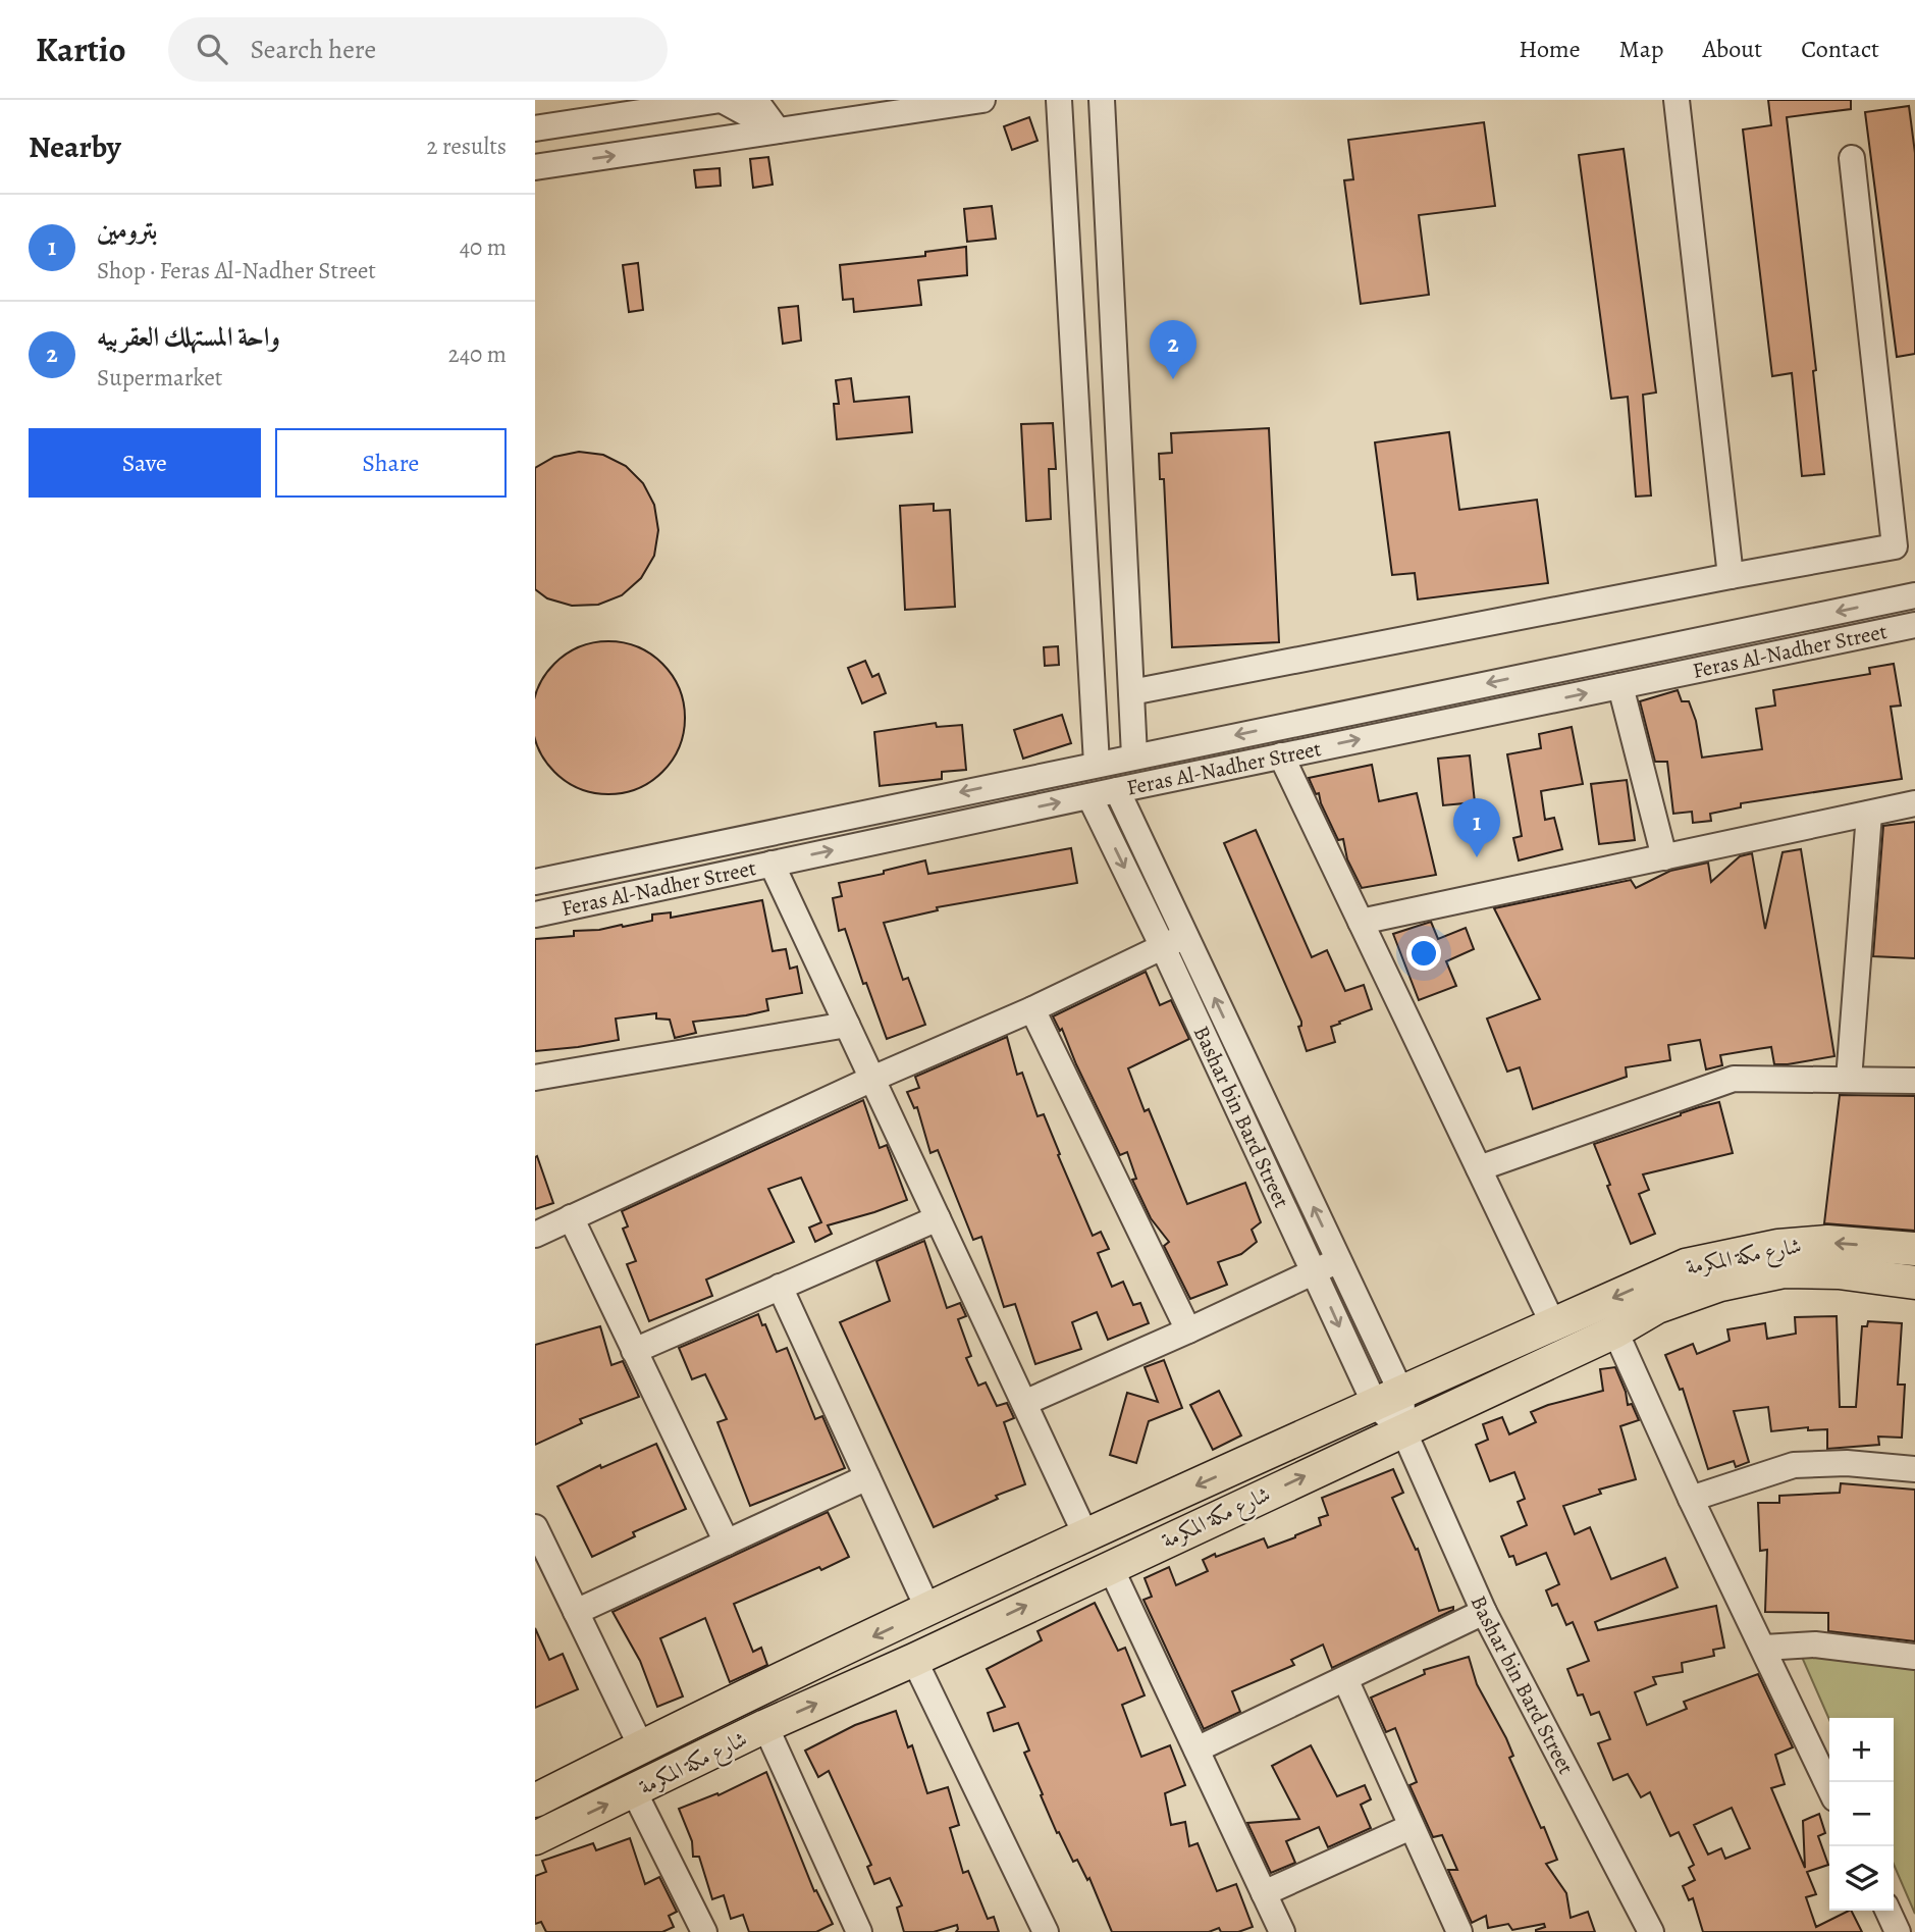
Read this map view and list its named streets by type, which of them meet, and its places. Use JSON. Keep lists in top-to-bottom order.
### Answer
{
  "streets": {
    "main road": ["شارع مكة المكرمة"],
    "street": ["Feras Al-Nadher Street", "Bashar bin Bard Street"]
  },
  "crossings": [
    ["Feras Al-Nadher Street", "Bashar bin Bard Street"],
    ["Bashar bin Bard Street", "شارع مكة المكرمة"]
  ],
  "page": {
    "header": "Kartio",
    "search": "Search here",
    "nav": [
      "Home",
      "Map",
      "About",
      "Contact"
    ],
    "heading": ["Nearby", "2 results"],
    "list": [
      {
        "mark": "1",
        "name": "بترومين",
        "note": "Shop · Feras Al-Nadher Street",
        "value": "40 m"
      },
      {
        "mark": "2",
        "name": "واحة المستهلك العقربيه",
        "note": "Supermarket",
        "value": "240 m"
      }
    ],
    "pins": ["2", "1"],
    "buttons": ["Save", "Share"],
    "map_buttons": ["+", "−"]
  }
}
